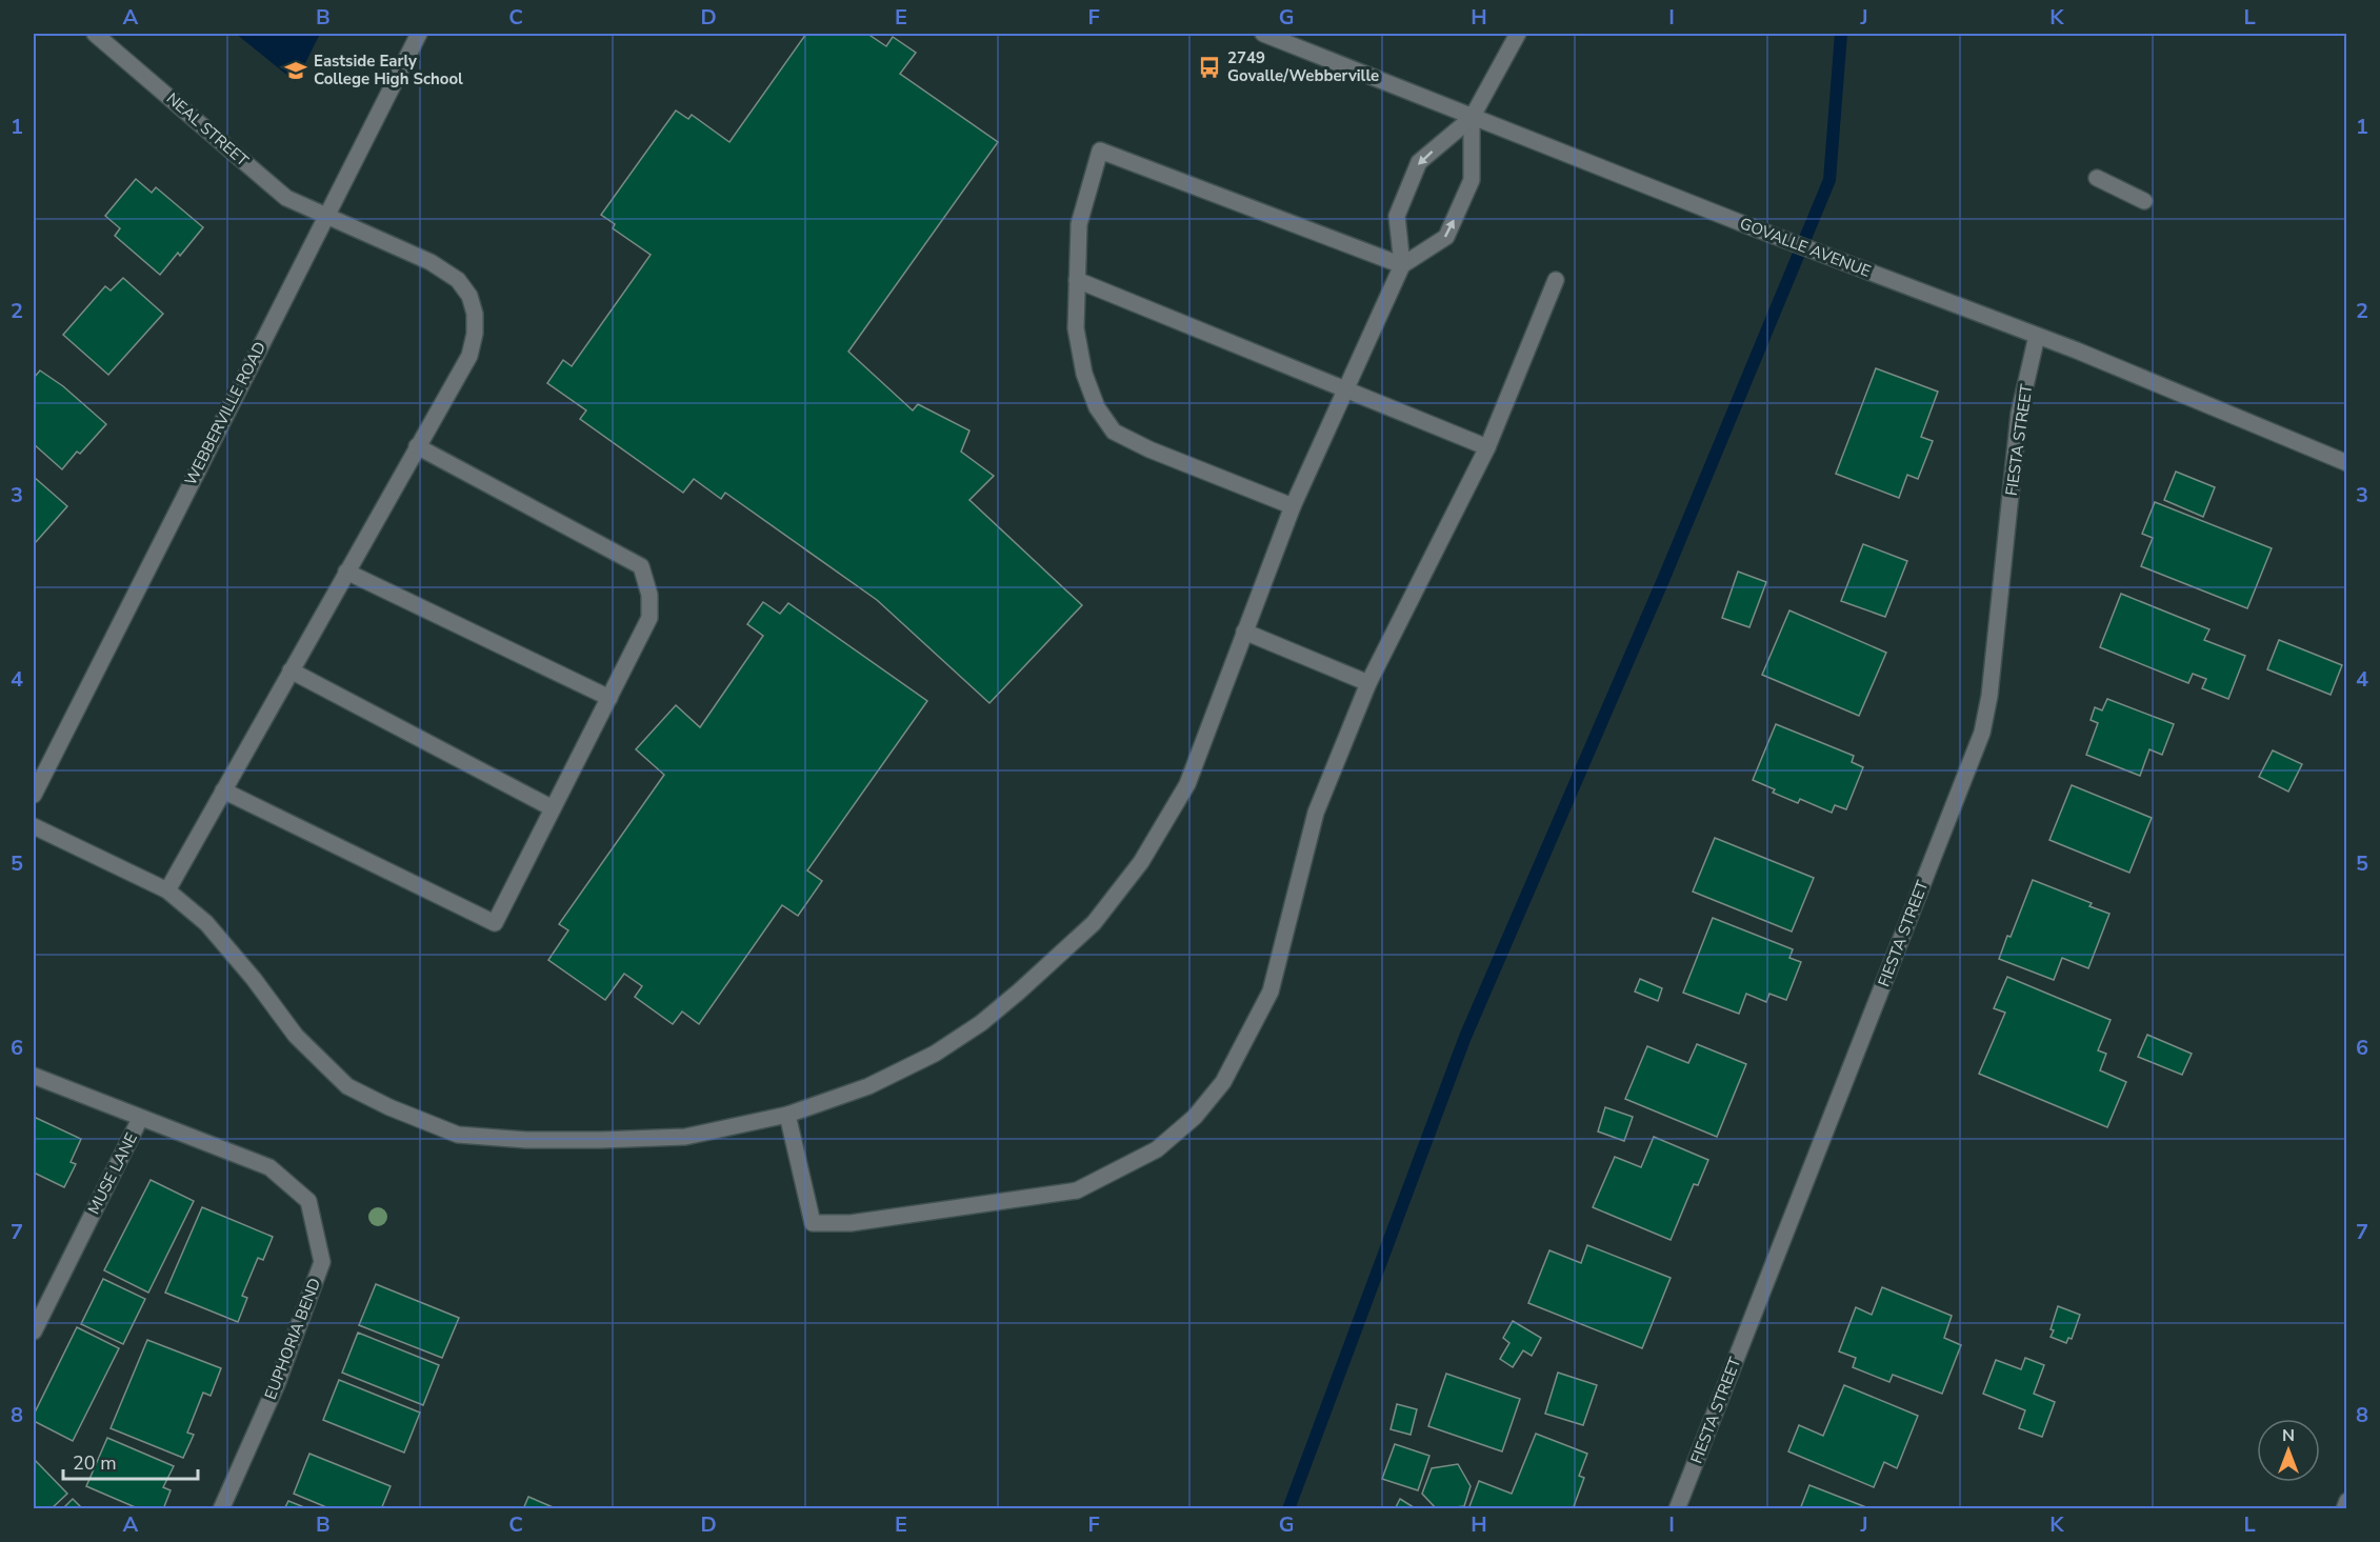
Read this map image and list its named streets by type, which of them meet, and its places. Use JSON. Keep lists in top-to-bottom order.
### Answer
{
  "streets": {
    "street": [
      "NEAL STREET",
      "GOVALLE AVENUE",
      "WEBBERVILLE ROAD",
      "FIESTA STREET",
      "MUSE LANE",
      "EUPHORIA BEND"
    ]
  },
  "crossings": [
    ["NEAL STREET", "WEBBERVILLE ROAD"],
    ["GOVALLE AVENUE", "FIESTA STREET"],
    ["MUSE LANE", "EUPHORIA BEND"]
  ],
  "places": {
    "bus stop": ["2749 Govalle/Webberville"],
    "school or university": ["Eastside Early College High School"]
  },
  "scale_bar": "20 m",
  "north": "top",
  "grid": {
    "columns": [
      "A",
      "B",
      "C",
      "D",
      "E",
      "F",
      "G",
      "H",
      "I",
      "J",
      "K",
      "L"
    ],
    "rows": [
      "1",
      "2",
      "3",
      "4",
      "5",
      "6",
      "7",
      "8"
    ]
  }
}
